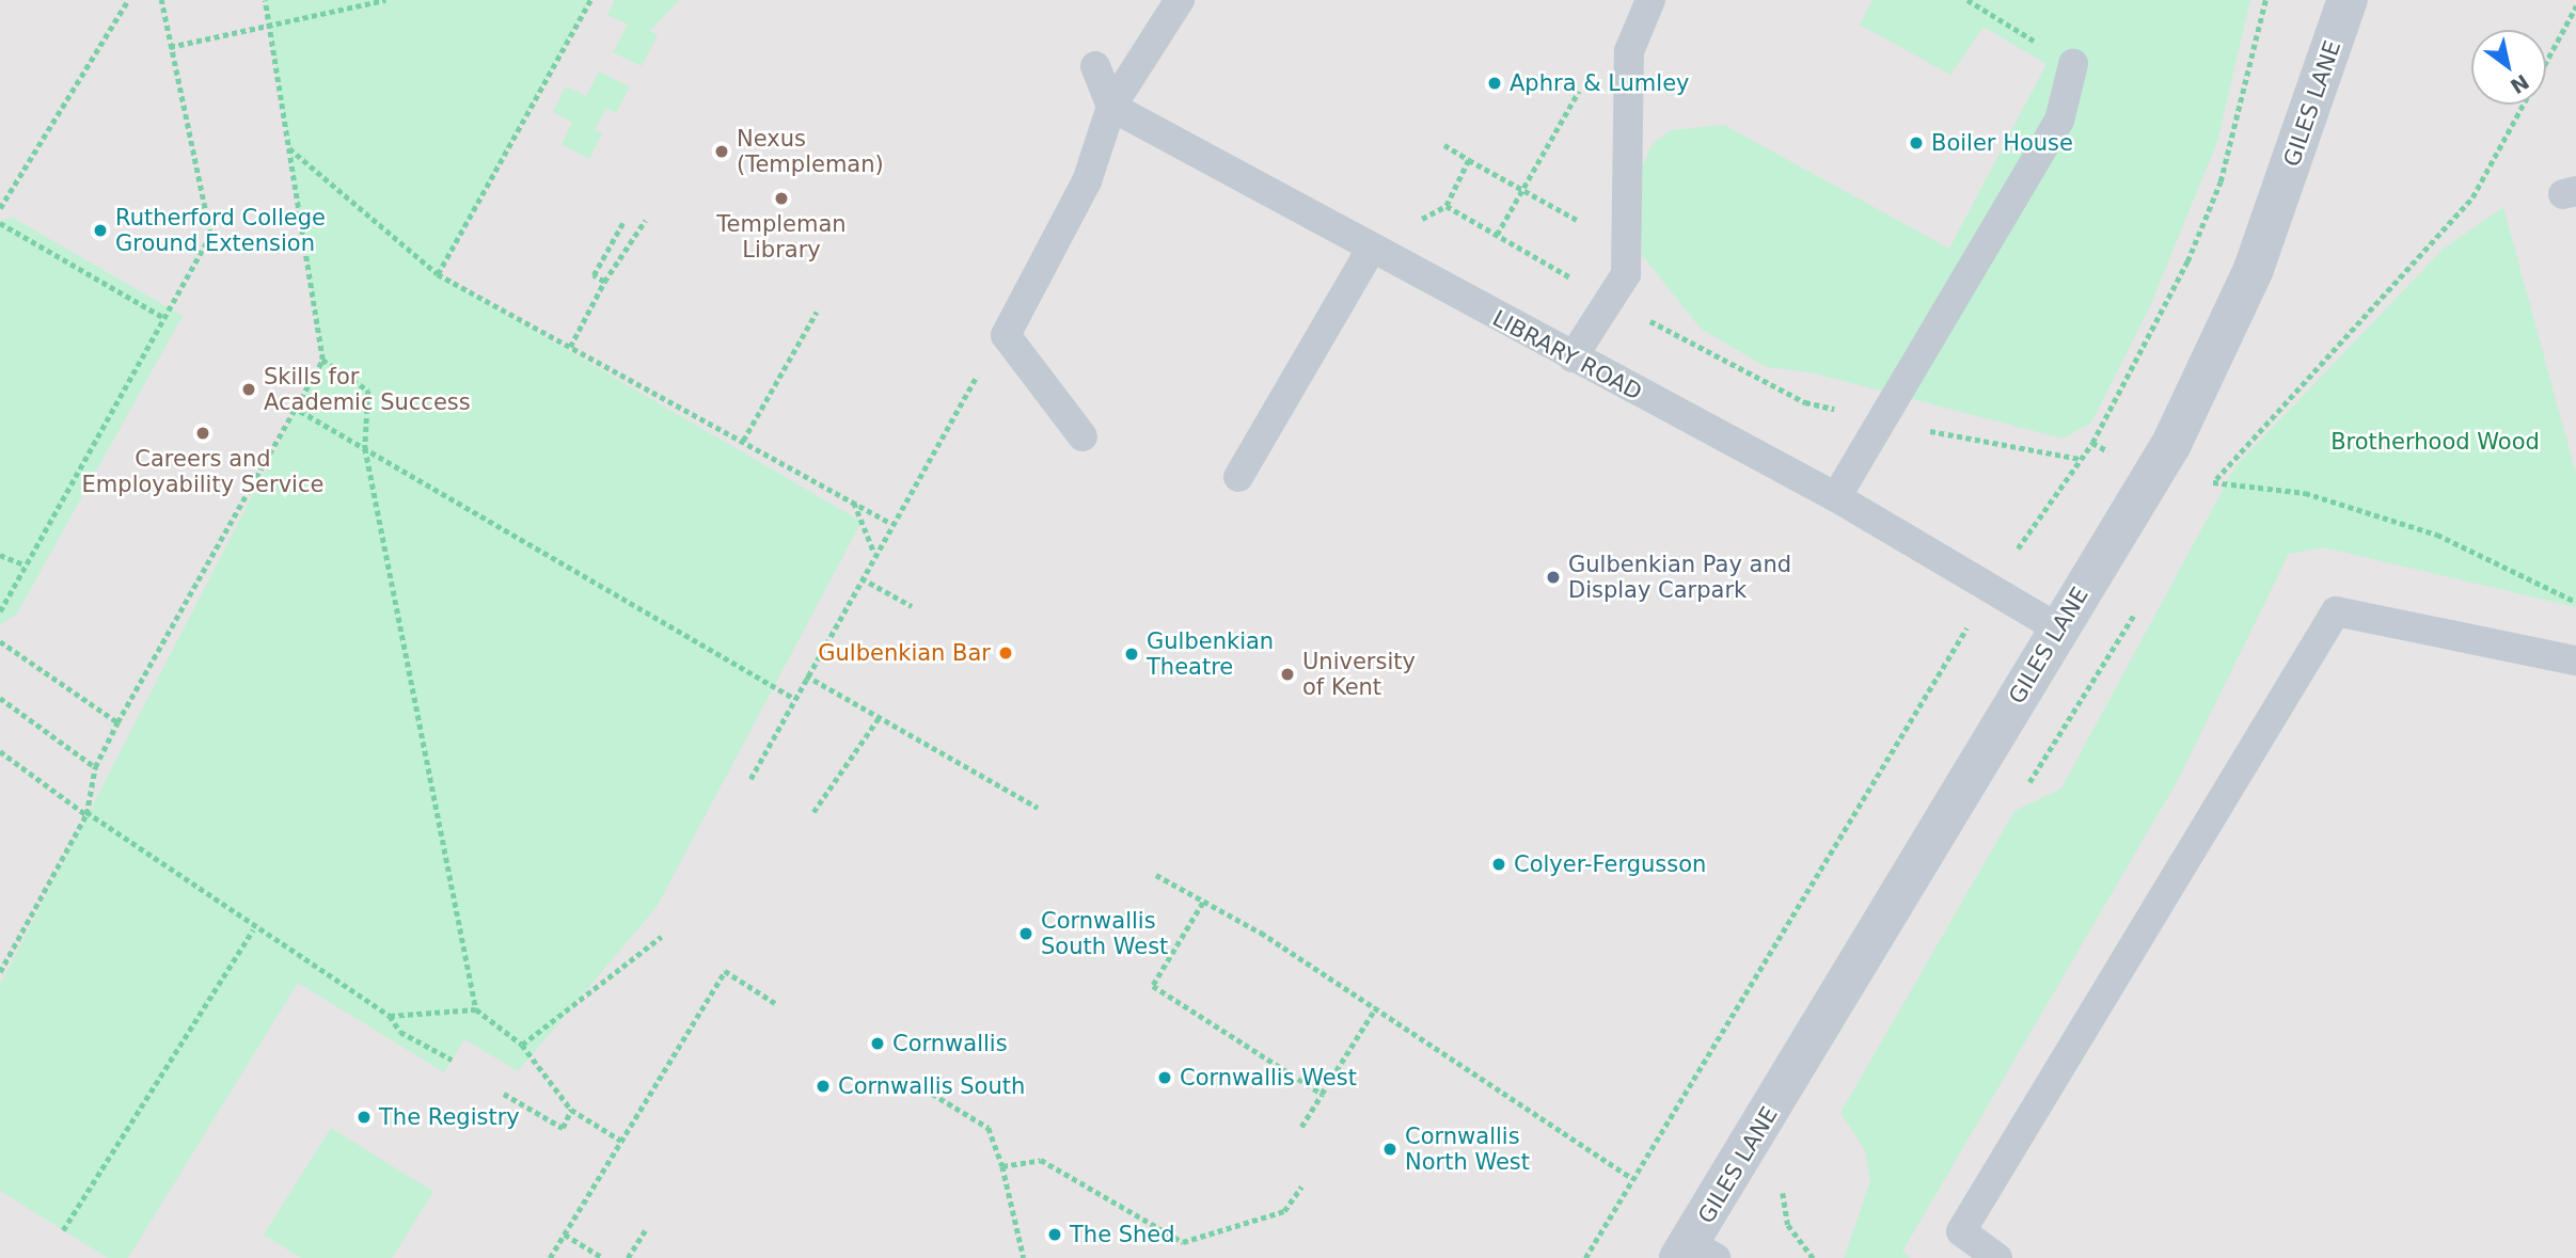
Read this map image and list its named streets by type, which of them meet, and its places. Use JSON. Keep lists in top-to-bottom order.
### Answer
{
  "streets": {
    "street": ["GILES LANE"],
    "lane": ["LIBRARY ROAD"]
  },
  "crossings": [
    ["GILES LANE", "LIBRARY ROAD"]
  ],
  "parks": ["Brotherhood Wood"],
  "places": [
    "Aphra & Lumley",
    "Boiler House",
    "Nexus (Templeman)",
    "Templeman Library",
    "Rutherford College Ground Extension",
    "Skills for Academic Success",
    "Careers and Employability Service",
    "Gulbenkian Pay and Display Carpark",
    "Gulbenkian Bar",
    "Gulbenkian Theatre",
    "University of Kent",
    "Colyer-Fergusson",
    "Cornwallis South West",
    "Cornwallis",
    "Cornwallis West",
    "Cornwallis South",
    "The Registry",
    "Cornwallis North West",
    "The Shed"
  ],
  "north": "bottom right"
}
